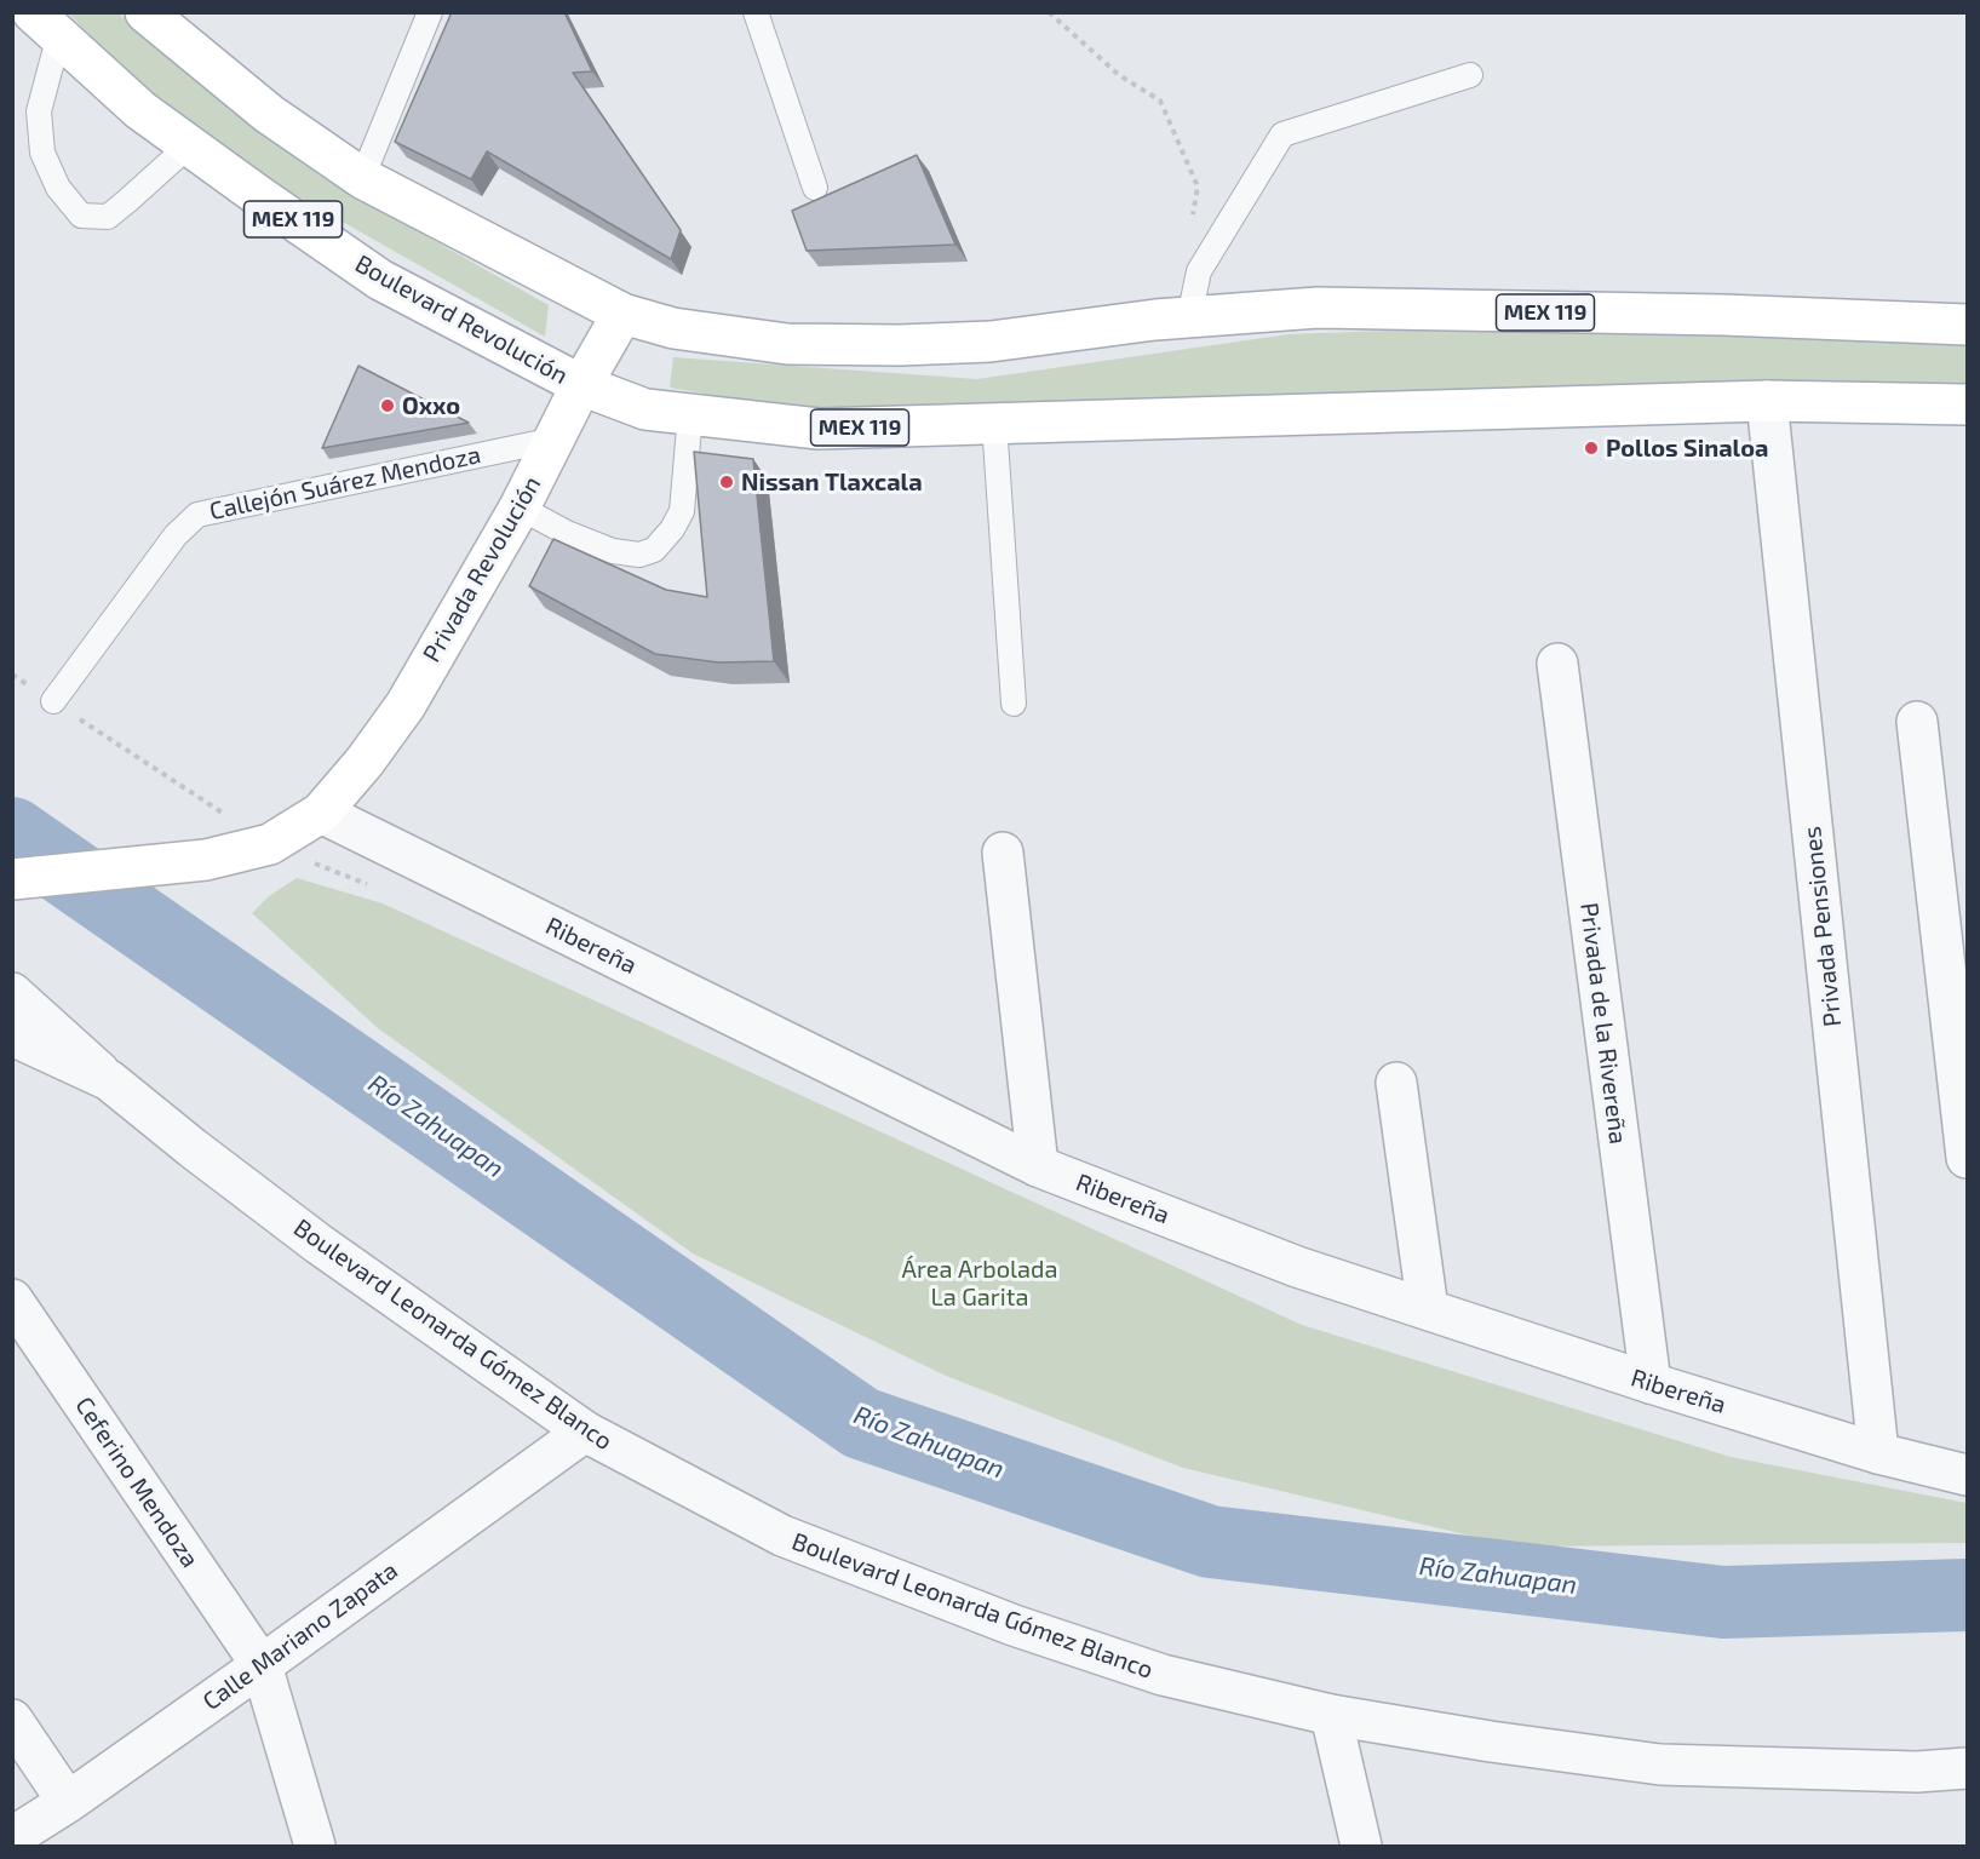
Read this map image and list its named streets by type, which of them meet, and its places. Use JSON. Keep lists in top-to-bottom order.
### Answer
{
  "streets": {
    "main road": ["MEX 119", "Boulevard Revolución", "Privada Revolución"],
    "street": [
      "Privada Pensiones",
      "Ribereña",
      "Privada de la Rivereña",
      "Boulevard Leonarda Gómez Blanco",
      "Ceferino Mendoza",
      "Calle Mariano Zapata"
    ],
    "lane": ["Callejón Suárez Mendoza"]
  },
  "crossings": [
    ["MEX 119", "Boulevard Revolución"],
    ["MEX 119", "Privada Revolución"],
    ["MEX 119", "Privada Pensiones"],
    ["Boulevard Revolución", "Privada Revolución"],
    ["Callejón Suárez Mendoza", "Privada Revolución"],
    ["Privada Revolución", "Ribereña"],
    ["Privada Pensiones", "Ribereña"],
    ["Ribereña", "Privada de la Rivereña"],
    ["Boulevard Leonarda Gómez Blanco", "Calle Mariano Zapata"],
    ["Ceferino Mendoza", "Calle Mariano Zapata"]
  ],
  "water": ["Río Zahuapan"],
  "parks": ["Área Arbolada La Garita"],
  "places": ["Oxxo", "Pollos Sinaloa", "Nissan Tlaxcala"]
}
